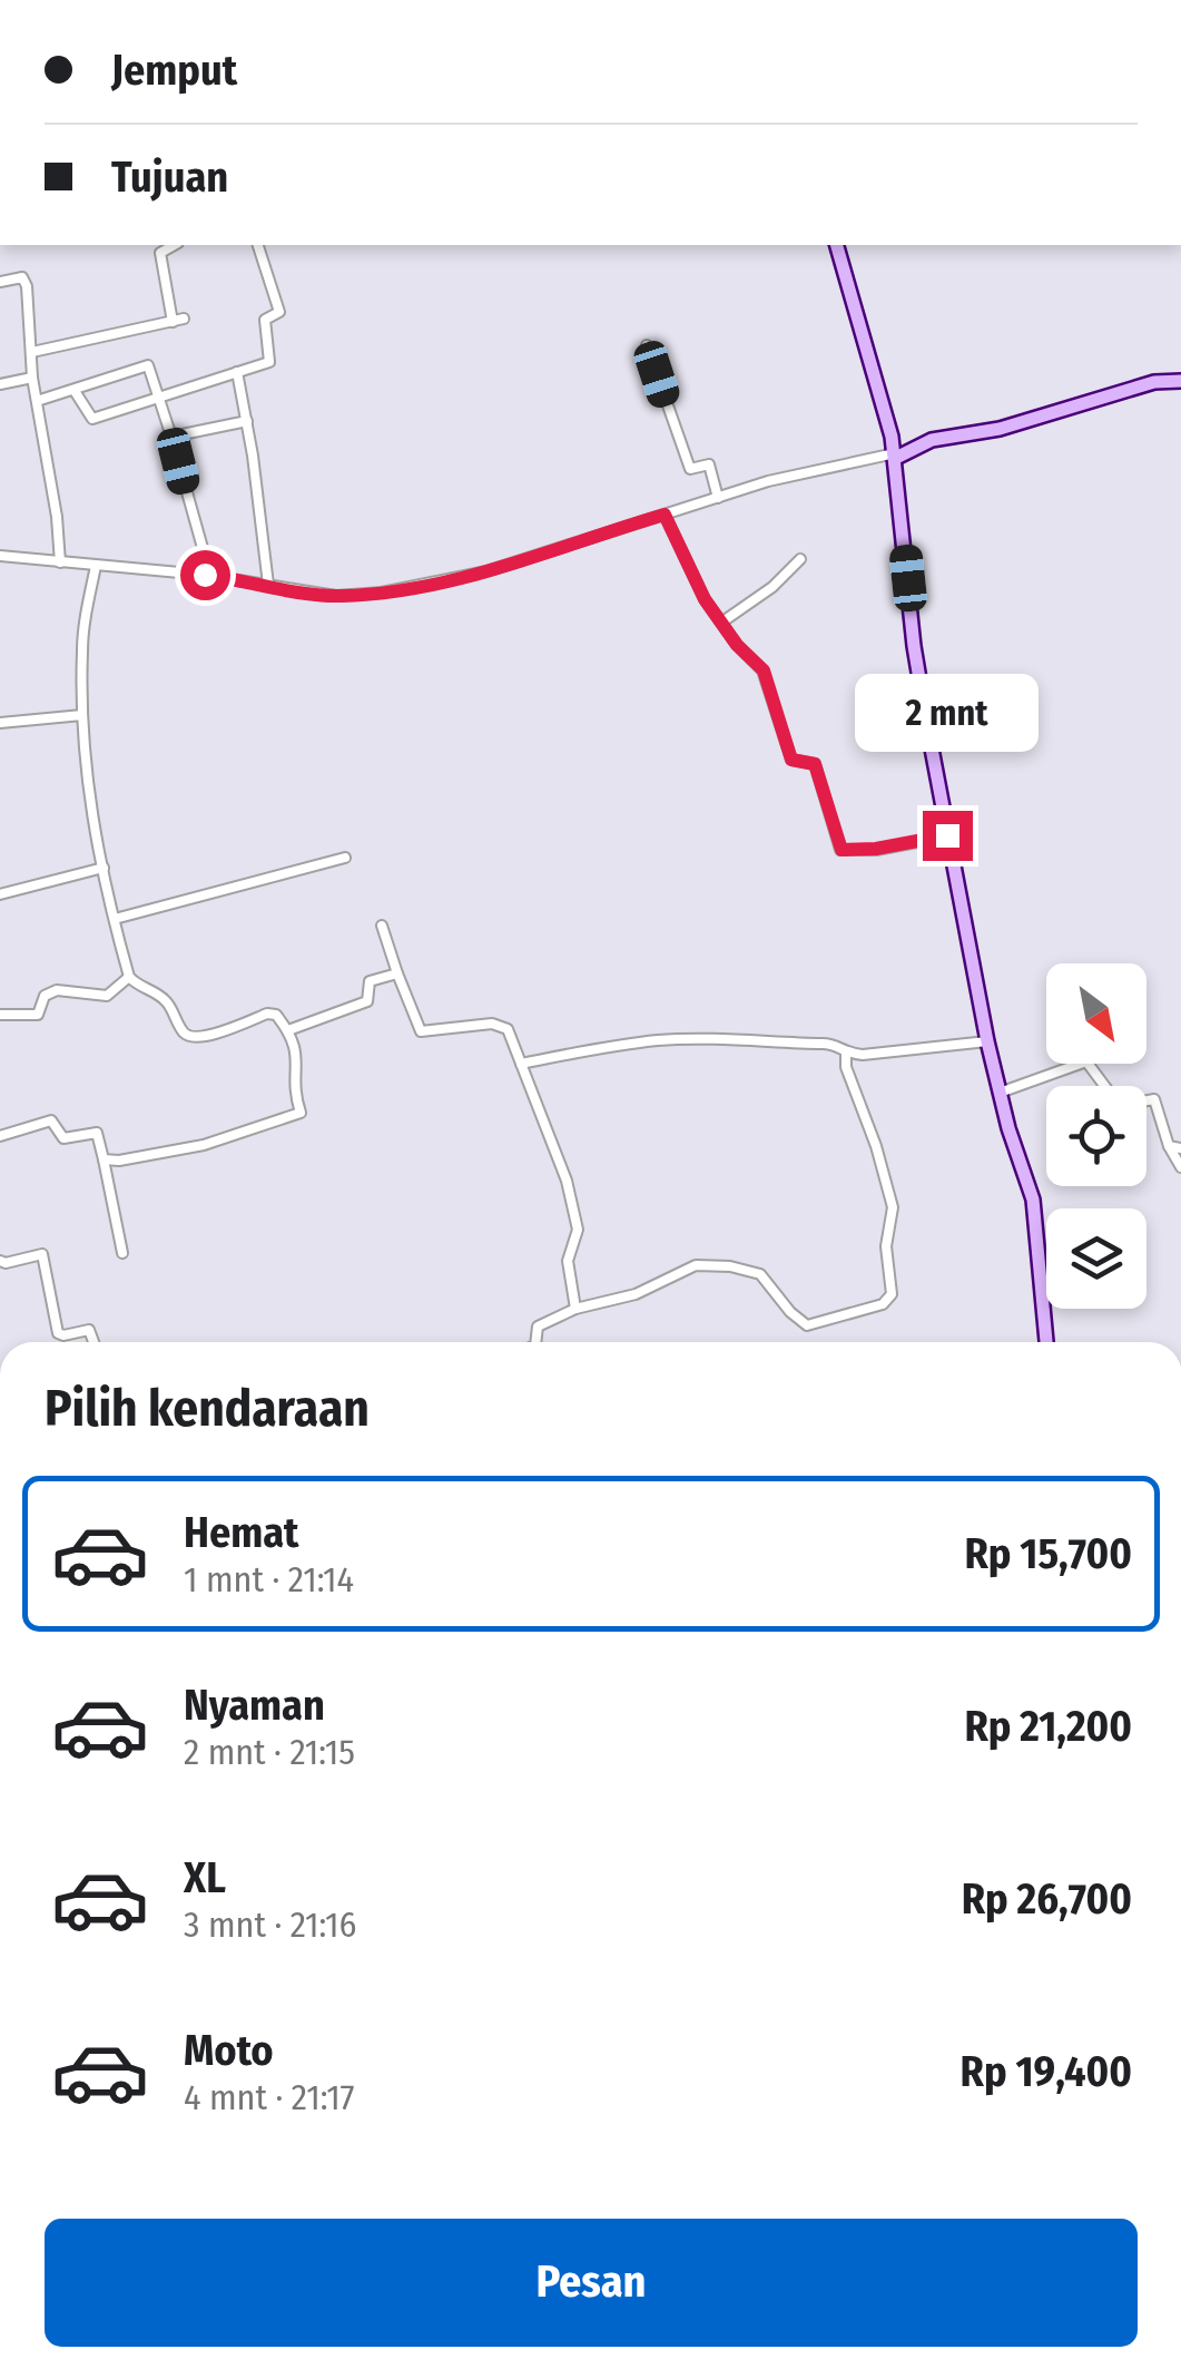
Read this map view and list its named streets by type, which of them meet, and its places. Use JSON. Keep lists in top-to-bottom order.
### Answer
{
  "north": "bottom right",
  "page": {
    "banner": ["Jemput", "Tujuan"],
    "bubble": "2 mnt",
    "heading": "Pilih kendaraan",
    "list": [
      {
        "name": "Hemat",
        "note": "1 mnt · 21:14",
        "value": "Rp 15,700"
      },
      {
        "name": "Nyaman",
        "note": "2 mnt · 21:15",
        "value": "Rp 21,200"
      },
      {
        "name": "XL",
        "note": "3 mnt · 21:16",
        "value": "Rp 26,700"
      },
      {
        "name": "Moto",
        "note": "4 mnt · 21:17",
        "value": "Rp 19,400"
      }
    ],
    "buttons": "Pesan"
  }
}
